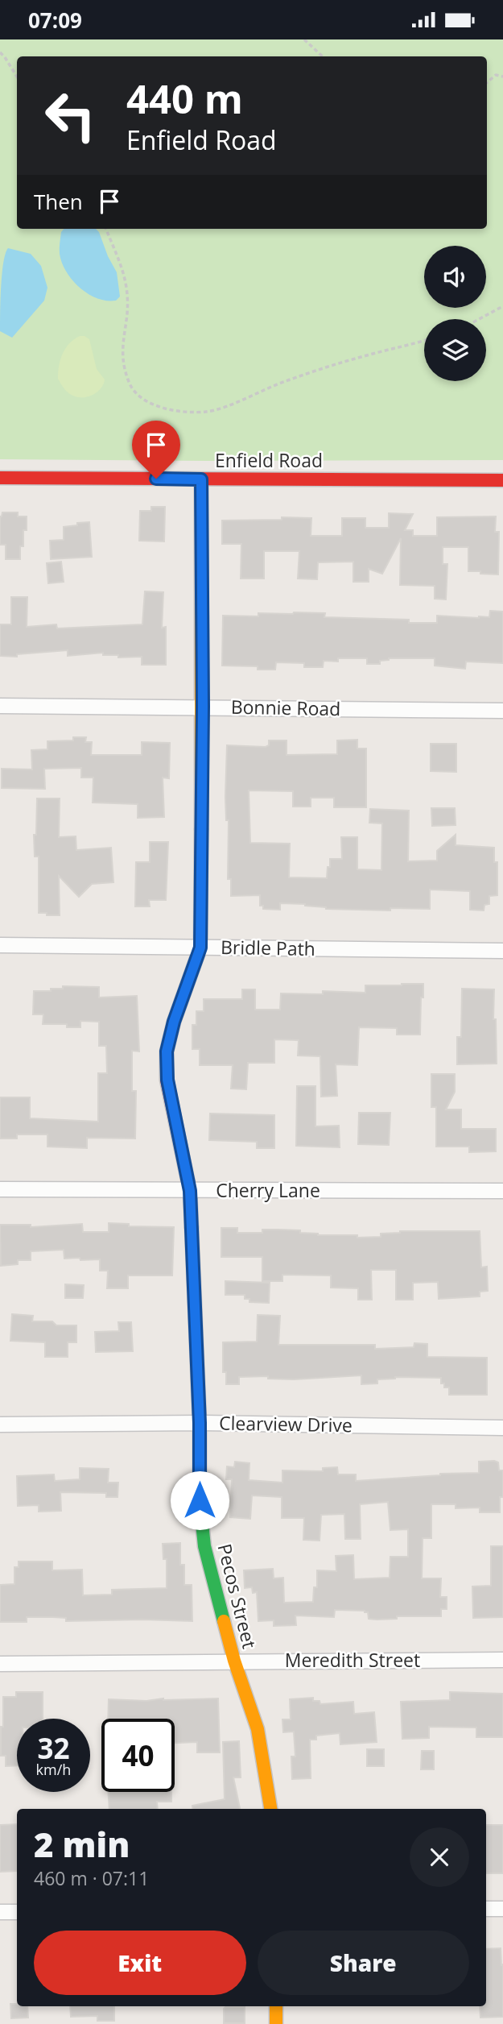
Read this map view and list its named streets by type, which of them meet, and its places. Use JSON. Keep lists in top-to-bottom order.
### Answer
{
  "streets": {
    "street": [
      "Enfield Road",
      "Bonnie Road",
      "Bridle Path",
      "Cherry Lane",
      "Clearview Drive",
      "Pecos Street",
      "Meredith Street"
    ]
  },
  "crossings": [
    ["Enfield Road", "Pecos Street"],
    ["Bonnie Road", "Pecos Street"],
    ["Bridle Path", "Pecos Street"],
    ["Cherry Lane", "Pecos Street"],
    ["Clearview Drive", "Pecos Street"],
    ["Pecos Street", "Meredith Street"]
  ],
  "page": {
    "status": "07:09",
    "turn": ["440 m", "Enfield Road"],
    "then": "Then",
    "speed": "32 km/h",
    "limit": "40",
    "heading": ["2 min", "460 m · 07:11"],
    "buttons": ["Exit", "Share"]
  }
}
